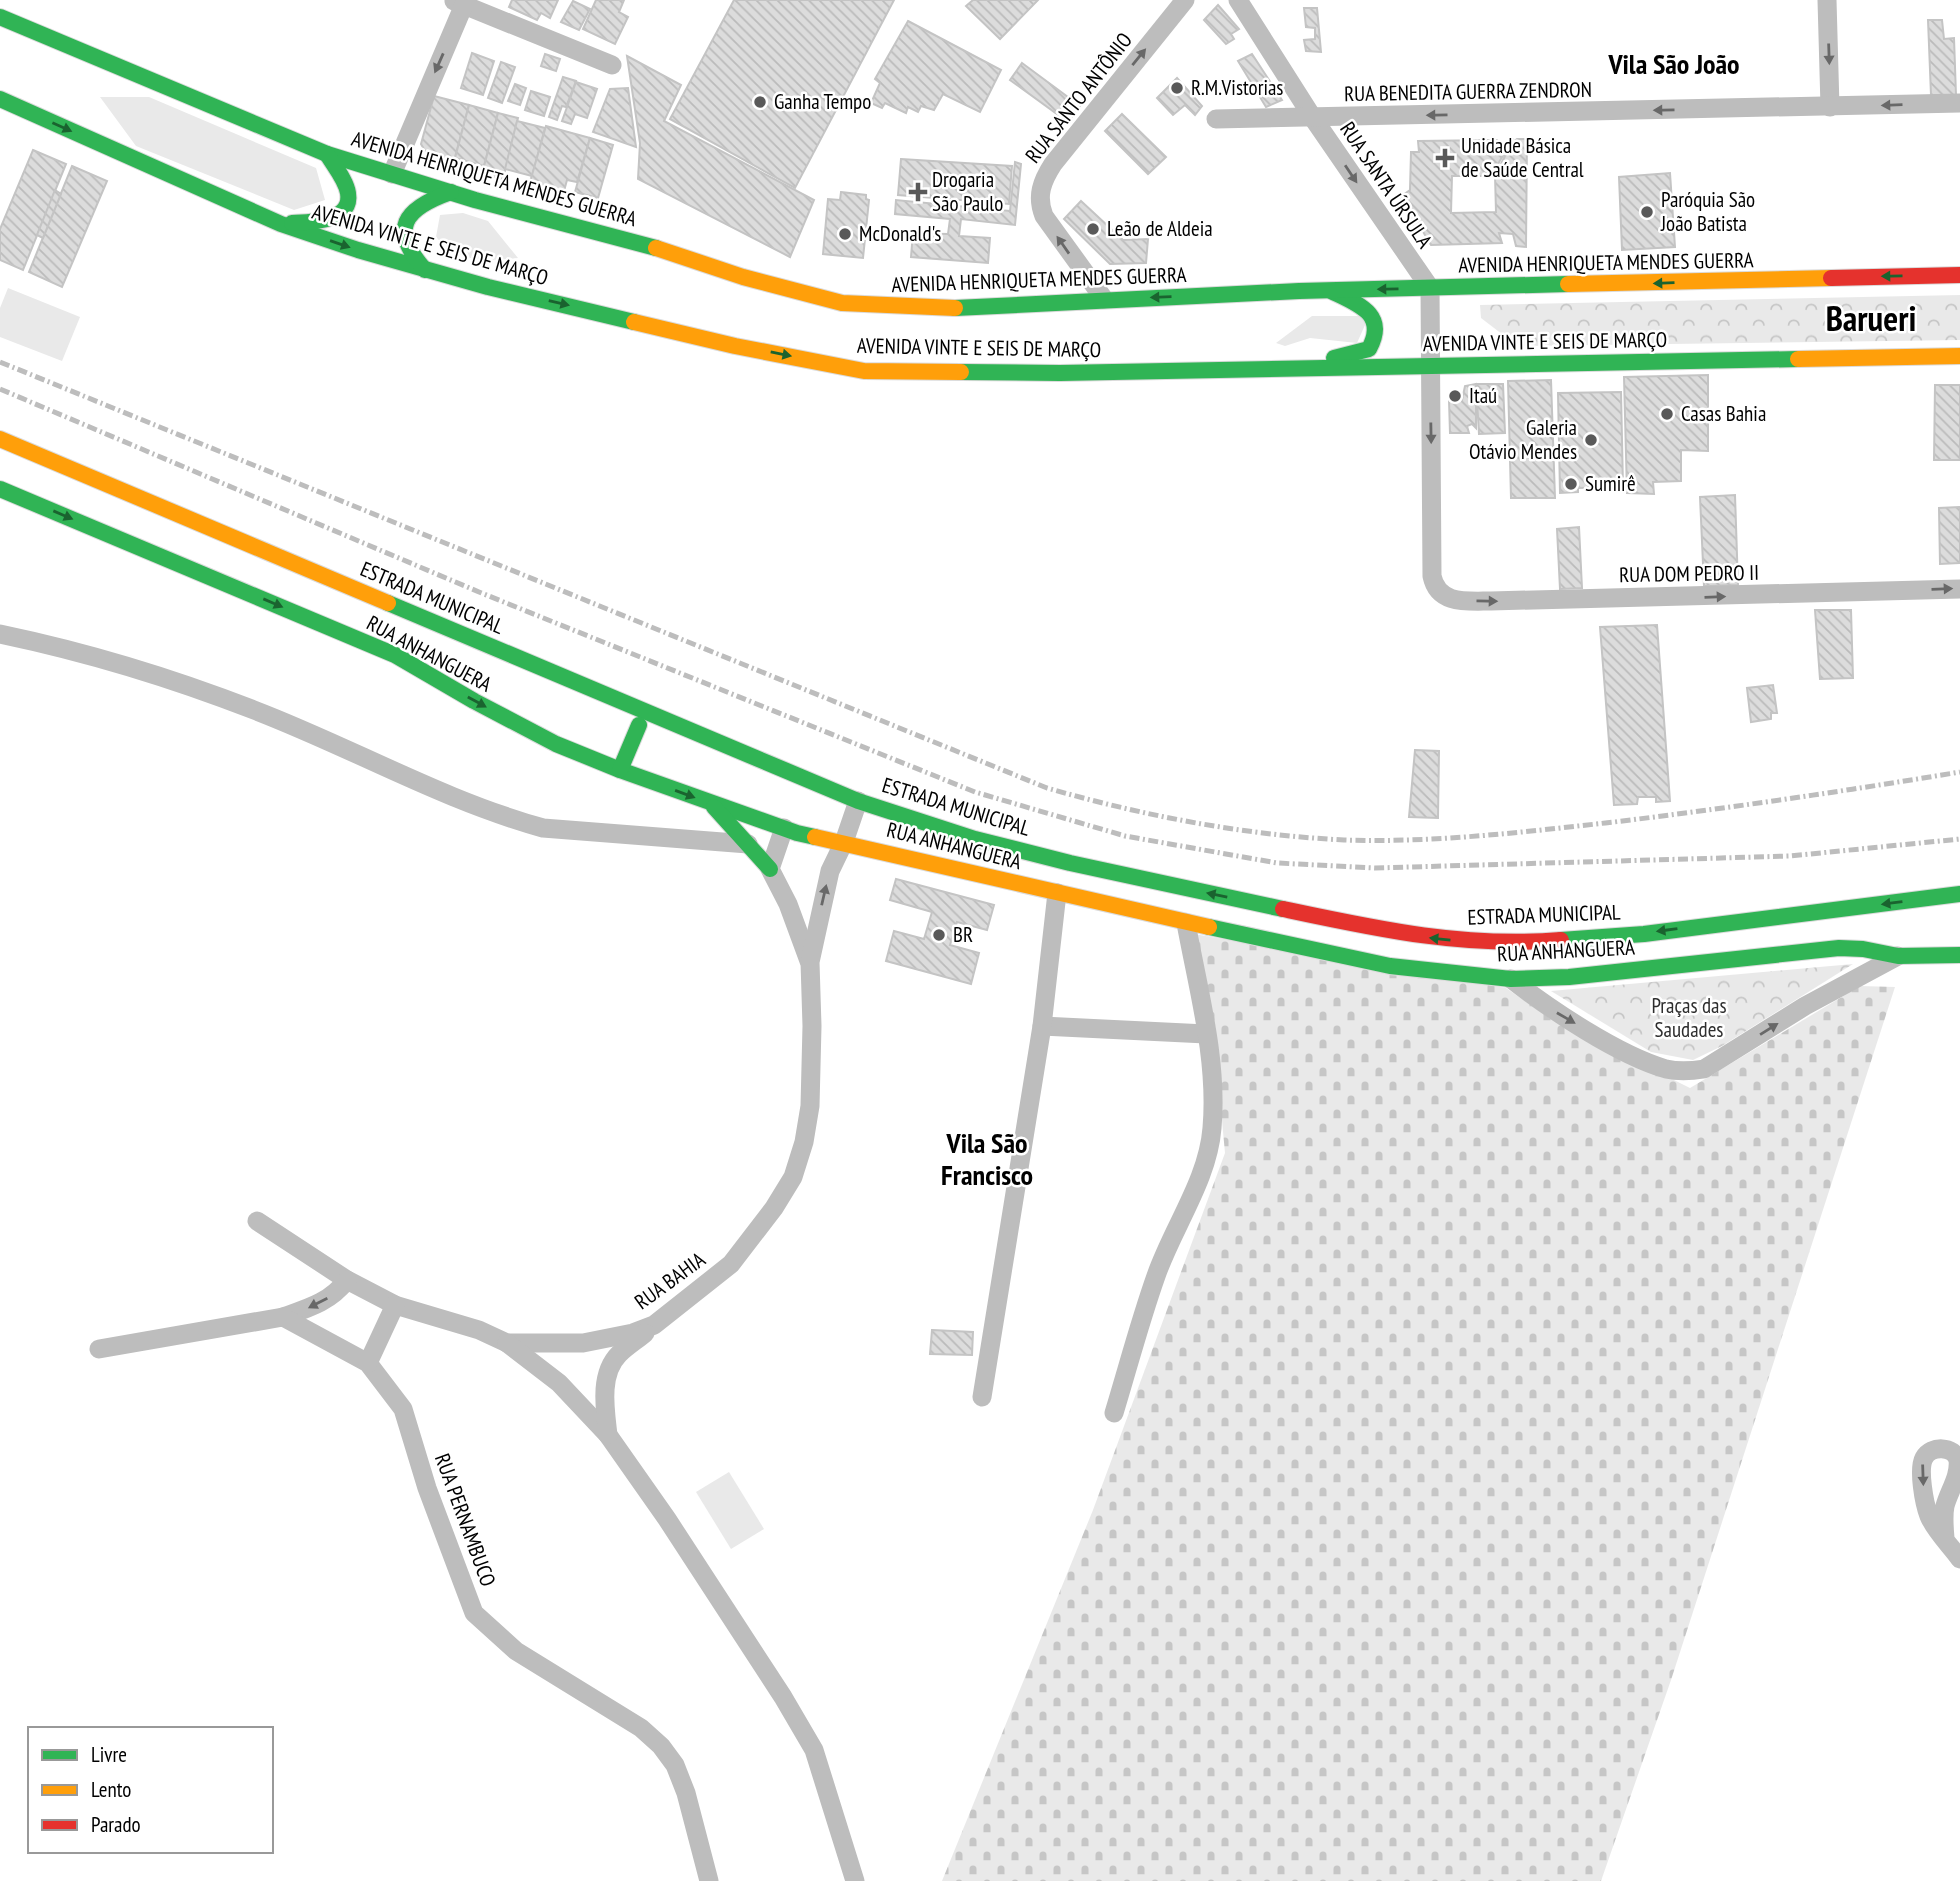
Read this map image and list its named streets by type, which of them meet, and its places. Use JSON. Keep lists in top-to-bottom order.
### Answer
{
  "streets": {
    "main road": [
      "AVENIDA HENRIQUETA MENDES GUERRA",
      "AVENIDA VINTE E SEIS DE MARÇO",
      "ESTRADA MUNICIPAL",
      "RUA ANHANGUERA"
    ],
    "street": [
      "RUA BENEDITA GUERRA ZENDRON",
      "RUA SANTO ANTÔNIO",
      "RUA SANTA ÚRSULA",
      "RUA DOM PEDRO II",
      "RUA BAHIA",
      "RUA PERNAMBUCO"
    ]
  },
  "crossings": [
    ["RUA BENEDITA GUERRA ZENDRON", "RUA SANTA ÚRSULA"],
    ["RUA SANTO ANTÔNIO", "AVENIDA HENRIQUETA MENDES GUERRA"],
    ["AVENIDA HENRIQUETA MENDES GUERRA", "RUA SANTA ÚRSULA"],
    ["AVENIDA VINTE E SEIS DE MARÇO", "RUA DOM PEDRO II"]
  ],
  "one_way": [
    "RUA BENEDITA GUERRA ZENDRON",
    "RUA SANTO ANTÔNIO",
    "AVENIDA HENRIQUETA MENDES GUERRA",
    "RUA SANTA ÚRSULA",
    "AVENIDA VINTE E SEIS DE MARÇO",
    "ESTRADA MUNICIPAL"
  ],
  "districts": ["Vila São João", "Barueri", "Vila São Francisco"],
  "parks": ["Praças das Saudades"],
  "places": {
    "other": [
      "R.M.Vistorias",
      "Ganha Tempo",
      "Paróquia São João Batista",
      "Leão de Aldeia",
      "McDonald's",
      "Itaú",
      "Casas Bahia",
      "Galeria Otávio Mendes",
      "Sumirê",
      "BR"
    ],
    "health": ["Unidade Básica de Saúde Central", "Drogaria São Paulo"]
  },
  "legend": ["Livre", "Lento", "Parado"]
}
